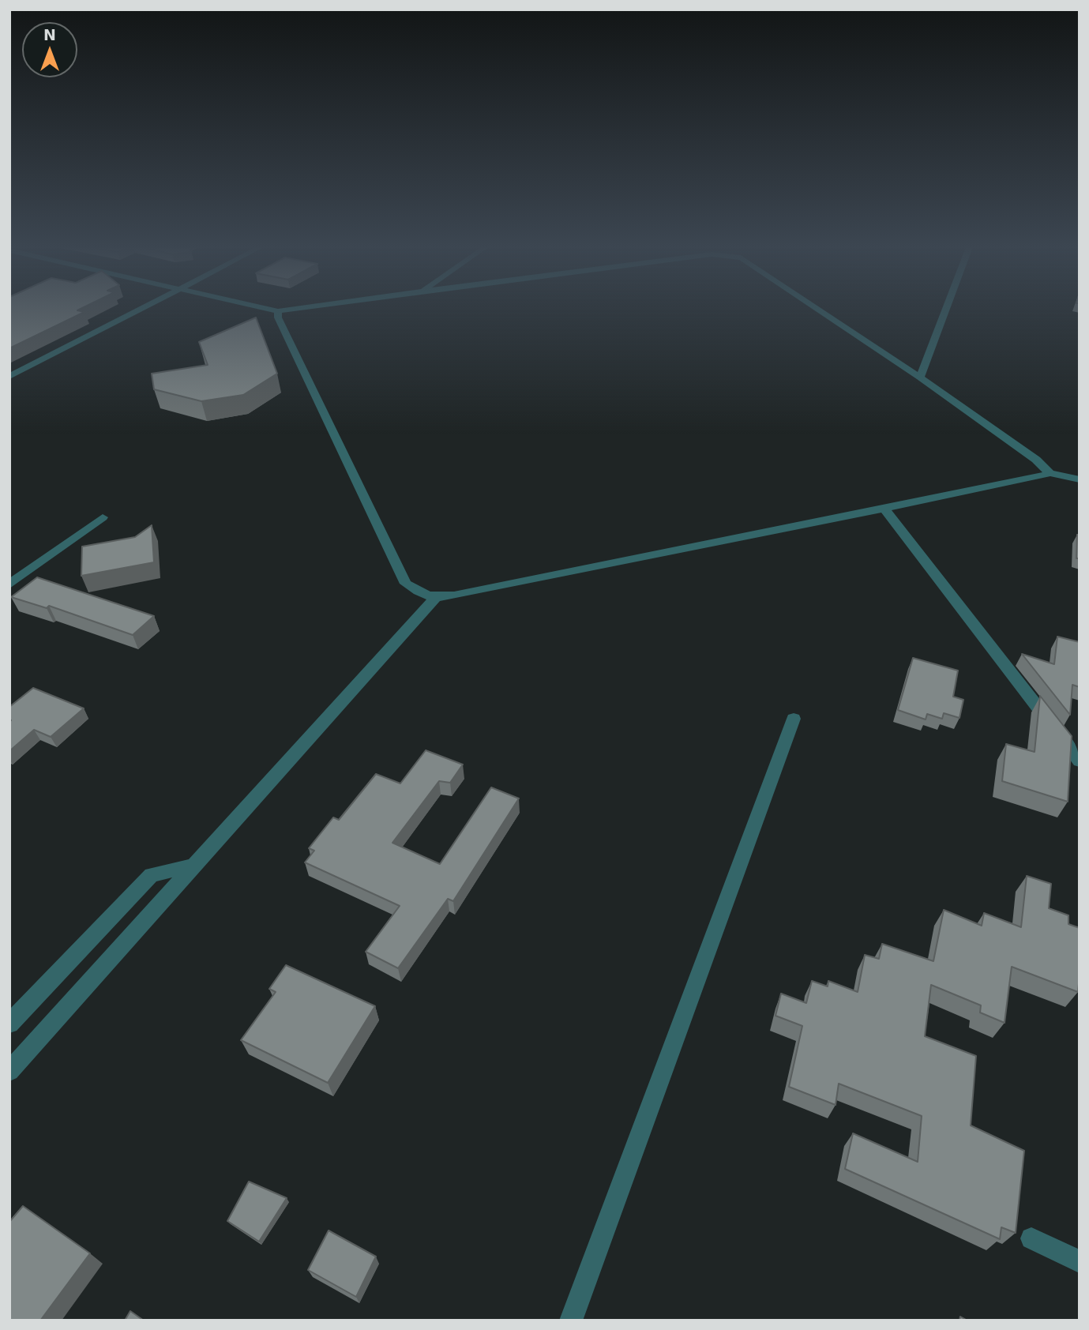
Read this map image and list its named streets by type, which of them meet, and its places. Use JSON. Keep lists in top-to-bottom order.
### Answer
{
  "north": "top"
}
